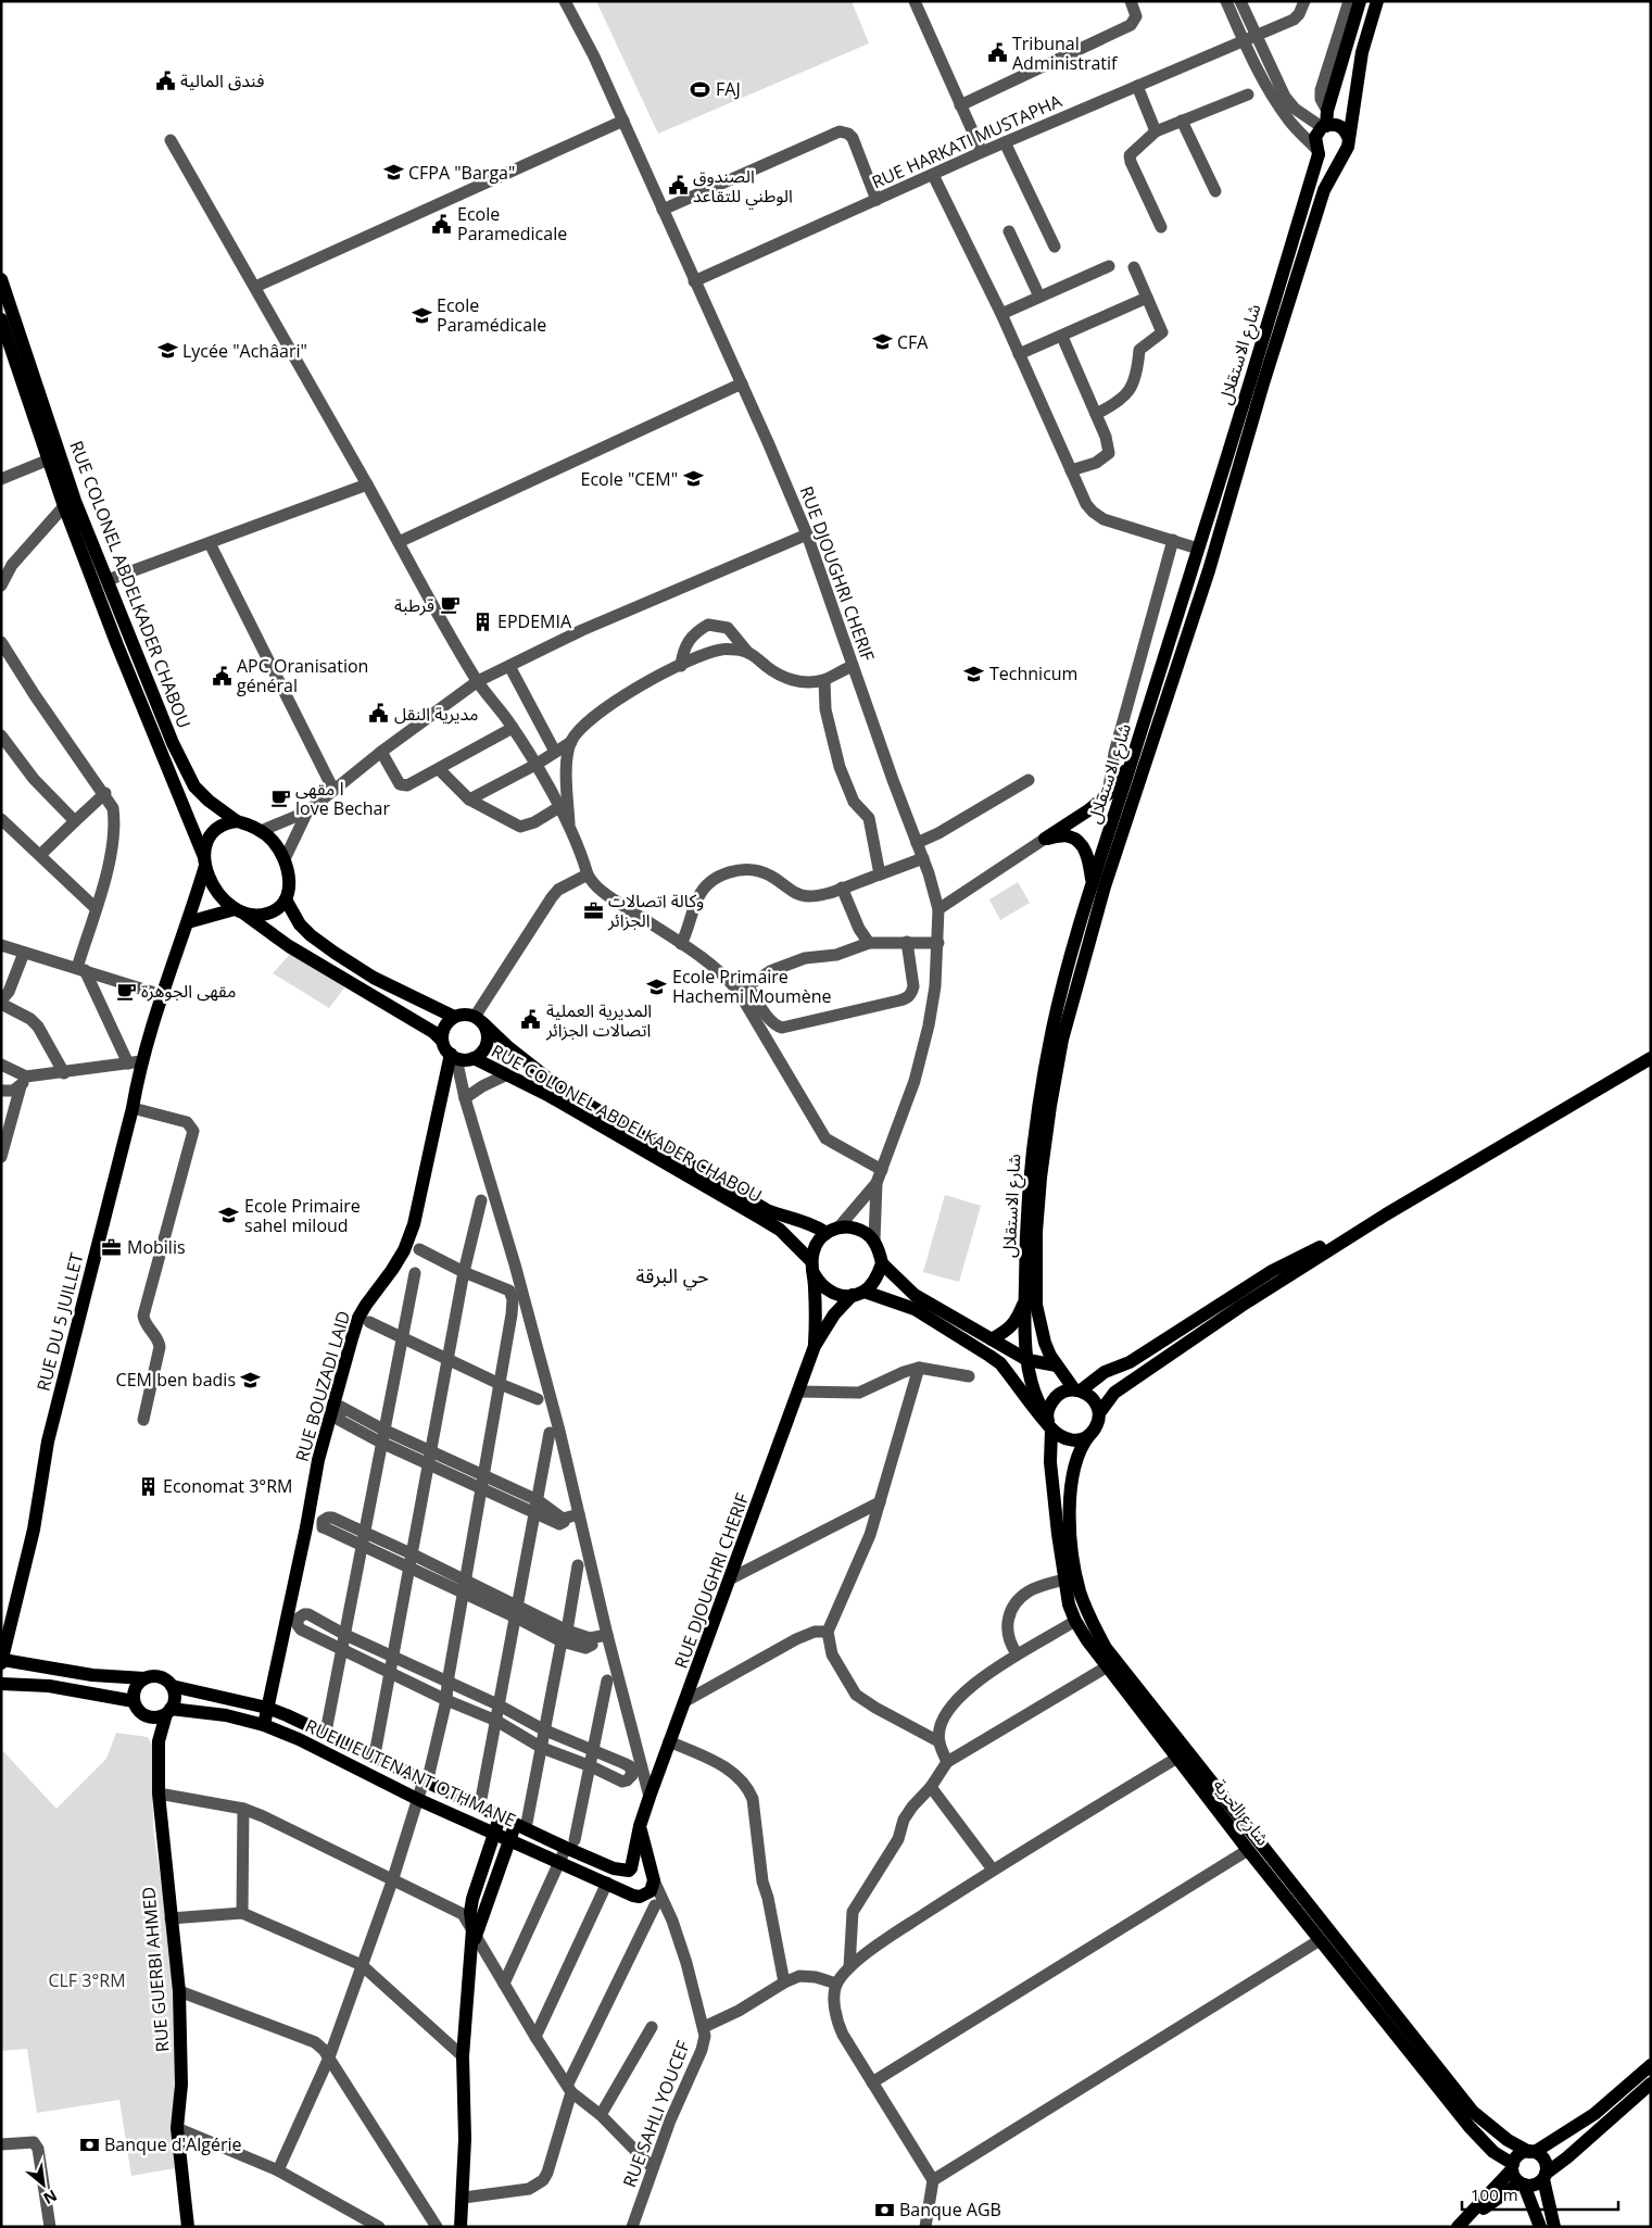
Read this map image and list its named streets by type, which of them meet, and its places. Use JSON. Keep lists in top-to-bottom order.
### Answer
{
  "streets": {
    "main road": [
      "شارع الاستقلال",
      "RUE DJOUGHRI CHERIF",
      "RUE COLONEL ABDELKADER CHABOU",
      "RUE DU 5 JUILLET",
      "RUE BOUZADI LAID",
      "RUE LIEUTENANT OTHMANE",
      "شارع الحرية",
      "RUE GUERBI AHMED"
    ],
    "street": ["RUE HARKATI MUSTAPHA", "RUE SAHLI YOUCEF"]
  },
  "crossings": [
    ["RUE HARKATI MUSTAPHA", "RUE DJOUGHRI CHERIF"],
    ["شارع الاستقلال", "شارع الحرية"],
    ["RUE DJOUGHRI CHERIF", "RUE LIEUTENANT OTHMANE"],
    ["RUE DJOUGHRI CHERIF", "RUE SAHLI YOUCEF"],
    ["RUE COLONEL ABDELKADER CHABOU", "RUE DU 5 JUILLET"],
    ["RUE COLONEL ABDELKADER CHABOU", "RUE BOUZADI LAID"],
    ["RUE BOUZADI LAID", "RUE LIEUTENANT OTHMANE"],
    ["RUE LIEUTENANT OTHMANE", "RUE SAHLI YOUCEF"]
  ],
  "districts": ["حي البرقة"],
  "parks": ["CLF 3°RM"],
  "places": {
    "public building": [
      "Tribunal Administratif",
      "فندق المالية",
      "الصندوق الوطني للتقاعد",
      "Ecole Paramedicale",
      "APC Oranisation général",
      "مديرية النقل",
      "المديرية العملية اتصالات الجزائر"
    ],
    "sports": ["FAJ"],
    "school or university": [
      "CFPA \"Barga\"",
      "Ecole Paramédicale",
      "CFA",
      "Lycée \"Achâari\"",
      "Ecole \"CEM\"",
      "Technicum",
      "Ecole Primaire Hachemi Moumène",
      "Ecole Primaire sahel miloud",
      "CEM ben badis"
    ],
    "cafe": ["قرطبة", "مقهى I love Bechar", "مقهى الجوهرة"],
    "building": ["EPDEMIA", "Economat 3°RM"],
    "office": ["وكالة اتصالات الجزائر", "Mobilis"],
    "bank": ["Banque d'Algérie", "Banque AGB"]
  },
  "scale_bar": "100 m",
  "north": "bottom right"
}
